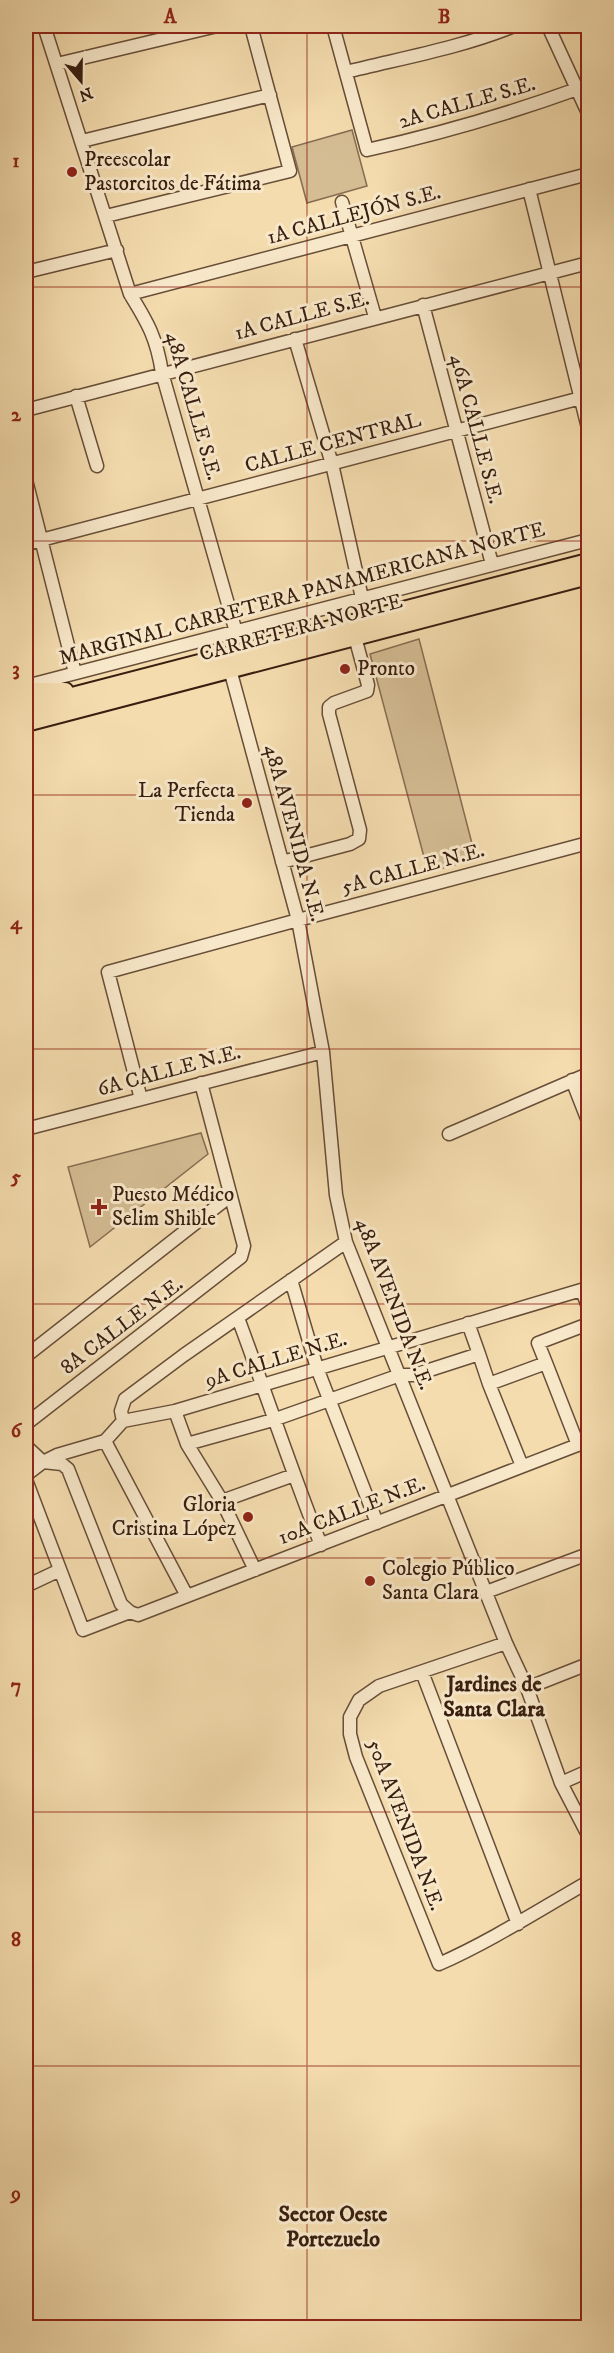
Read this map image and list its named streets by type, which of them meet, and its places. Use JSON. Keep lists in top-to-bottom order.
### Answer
{
  "streets": {
    "highway": ["CARRETERA NORTE"],
    "street": [
      "2A CALLE S.E.",
      "1A CALLEJÓN S.E.",
      "1A CALLE S.E.",
      "48A CALLE S.E.",
      "46A CALLE S.E.",
      "CALLE CENTRAL",
      "MARGINAL CARRETERA PANAMERICANA NORTE",
      "48A AVENIDA N.E.",
      "5A CALLE N.E.",
      "6A CALLE N.E.",
      "8A CALLE N.E.",
      "9A CALLE N.E.",
      "10A CALLE N.E.",
      "50A AVENIDA N.E."
    ]
  },
  "crossings": [
    ["1A CALLEJÓN S.E.", "48A CALLE S.E."],
    ["1A CALLE S.E.", "48A CALLE S.E."],
    ["1A CALLE S.E.", "46A CALLE S.E."],
    ["48A CALLE S.E.", "CALLE CENTRAL"],
    ["48A CALLE S.E.", "MARGINAL CARRETERA PANAMERICANA NORTE"],
    ["46A CALLE S.E.", "CALLE CENTRAL"],
    ["46A CALLE S.E.", "MARGINAL CARRETERA PANAMERICANA NORTE"],
    ["CARRETERA NORTE", "48A AVENIDA N.E."],
    ["48A AVENIDA N.E.", "5A CALLE N.E."],
    ["48A AVENIDA N.E.", "6A CALLE N.E."],
    ["48A AVENIDA N.E.", "9A CALLE N.E."],
    ["48A AVENIDA N.E.", "10A CALLE N.E."],
    ["5A CALLE N.E.", "6A CALLE N.E."]
  ],
  "districts": ["Jardines de Santa Clara", "Sector Oeste Portezuelo"],
  "places": {
    "other": [
      "Preescolar Pastorcitos de Fátima",
      "Pronto",
      "La Perfecta Tienda",
      "Gloria Cristina López",
      "Colegio Público Santa Clara"
    ],
    "health": ["Puesto Médico Selim Shible"]
  },
  "north": "bottom",
  "grid": {
    "columns": ["A", "B"],
    "rows": [
      "1",
      "2",
      "3",
      "4",
      "5",
      "6",
      "7",
      "8",
      "9"
    ]
  }
}
